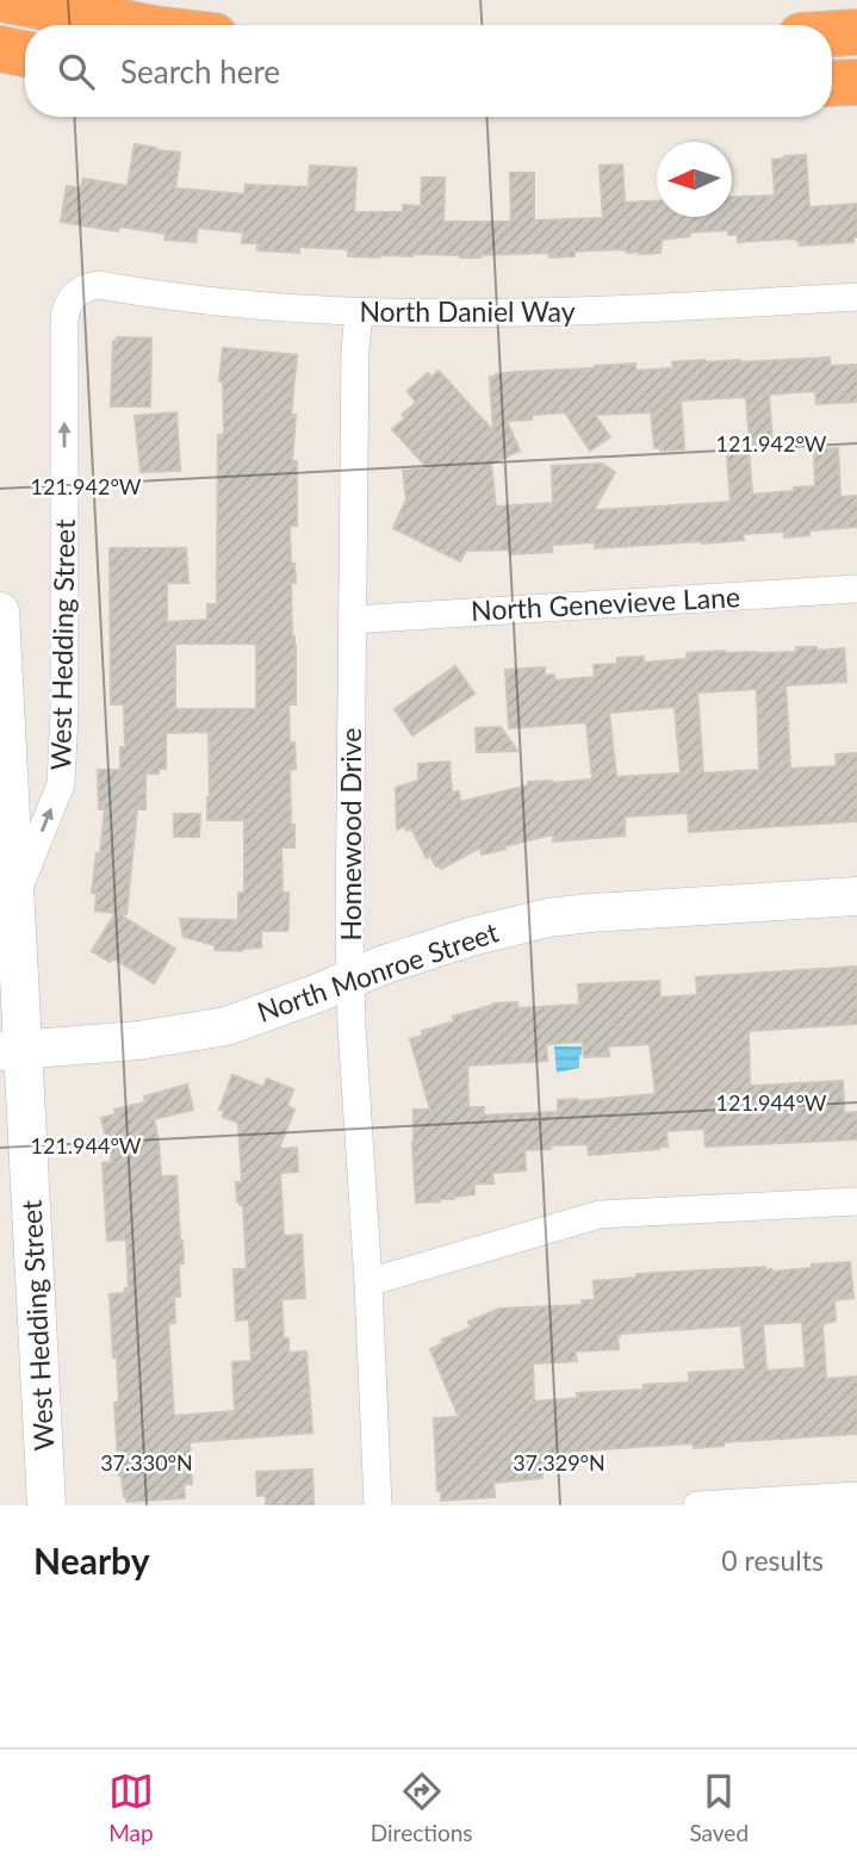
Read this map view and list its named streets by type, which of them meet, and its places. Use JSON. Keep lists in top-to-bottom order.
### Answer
{
  "streets": {
    "main road": ["West Hedding Street", "North Monroe Street"],
    "street": ["North Daniel Way", "North Genevieve Lane", "Homewood Drive"]
  },
  "crossings": [
    ["North Daniel Way", "West Hedding Street"],
    ["North Daniel Way", "Homewood Drive"],
    ["North Genevieve Lane", "Homewood Drive"],
    ["West Hedding Street", "North Monroe Street"],
    ["Homewood Drive", "North Monroe Street"]
  ],
  "one_way": ["West Hedding Street"],
  "north": "left",
  "page": {
    "search": "Search here",
    "heading": ["Nearby", "0 results"],
    "nav": ["Map", "Directions", "Saved"]
  },
  "coordinates": [
    "121.942°W",
    "121.944°W",
    "37.330°N",
    "37.329°N"
  ]
}
